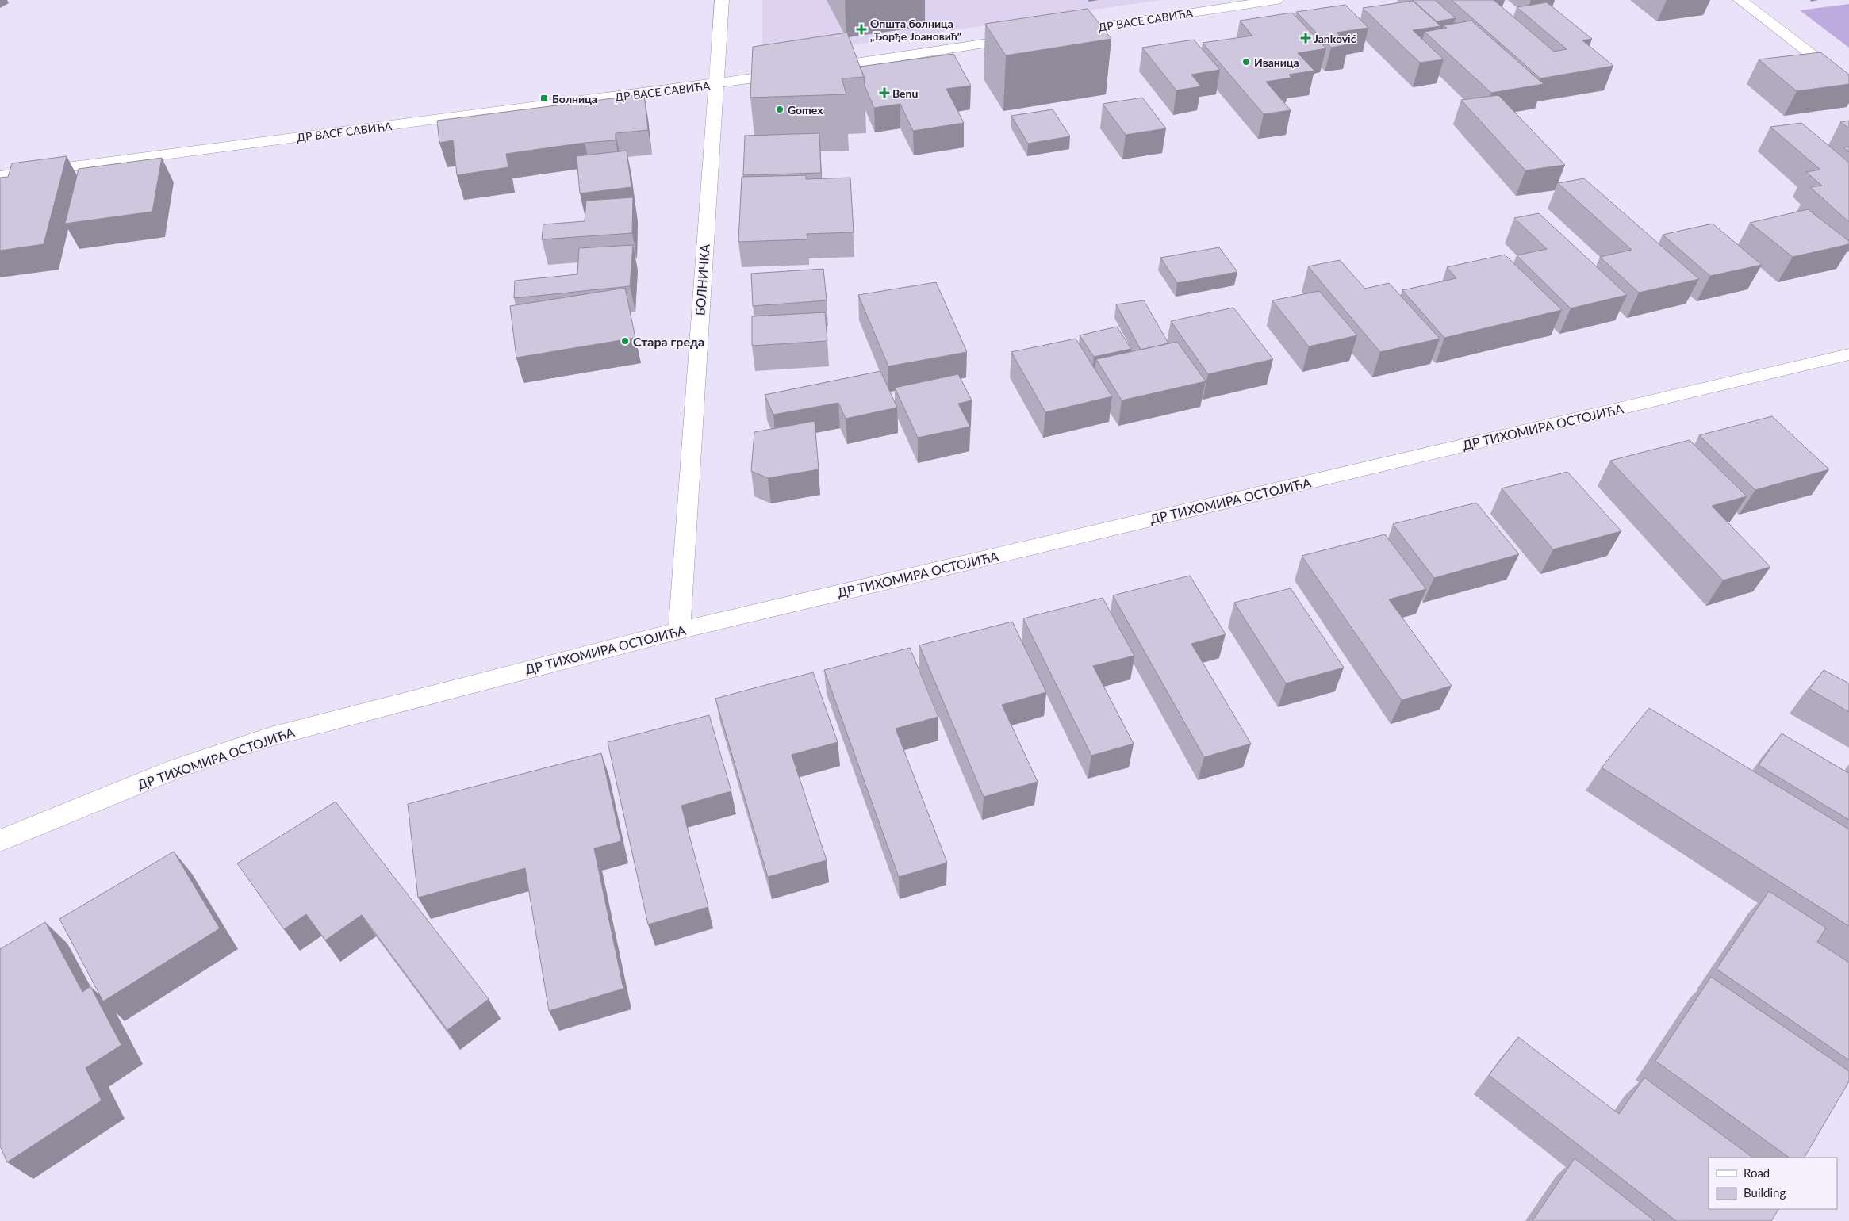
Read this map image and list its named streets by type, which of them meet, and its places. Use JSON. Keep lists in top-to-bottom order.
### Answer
{
  "streets": {
    "street": ["ДР ВАСЕ САВИЋА", "БОЛНИЧКА", "ДР ТИХОМИРА ОСТОЈИЋА"]
  },
  "crossings": [
    ["ДР ВАСЕ САВИЋА", "БОЛНИЧКА"],
    ["БОЛНИЧКА", "ДР ТИХОМИРА ОСТОЈИЋА"]
  ],
  "places": {
    "health": ["Општа болница „Ђорђе Јоановић”", "Janković", "Benu"],
    "other": ["Иваница", "Gomex", "Стара греда"],
    "transit": ["Болница"]
  },
  "legend": ["Road", "Building"]
}
